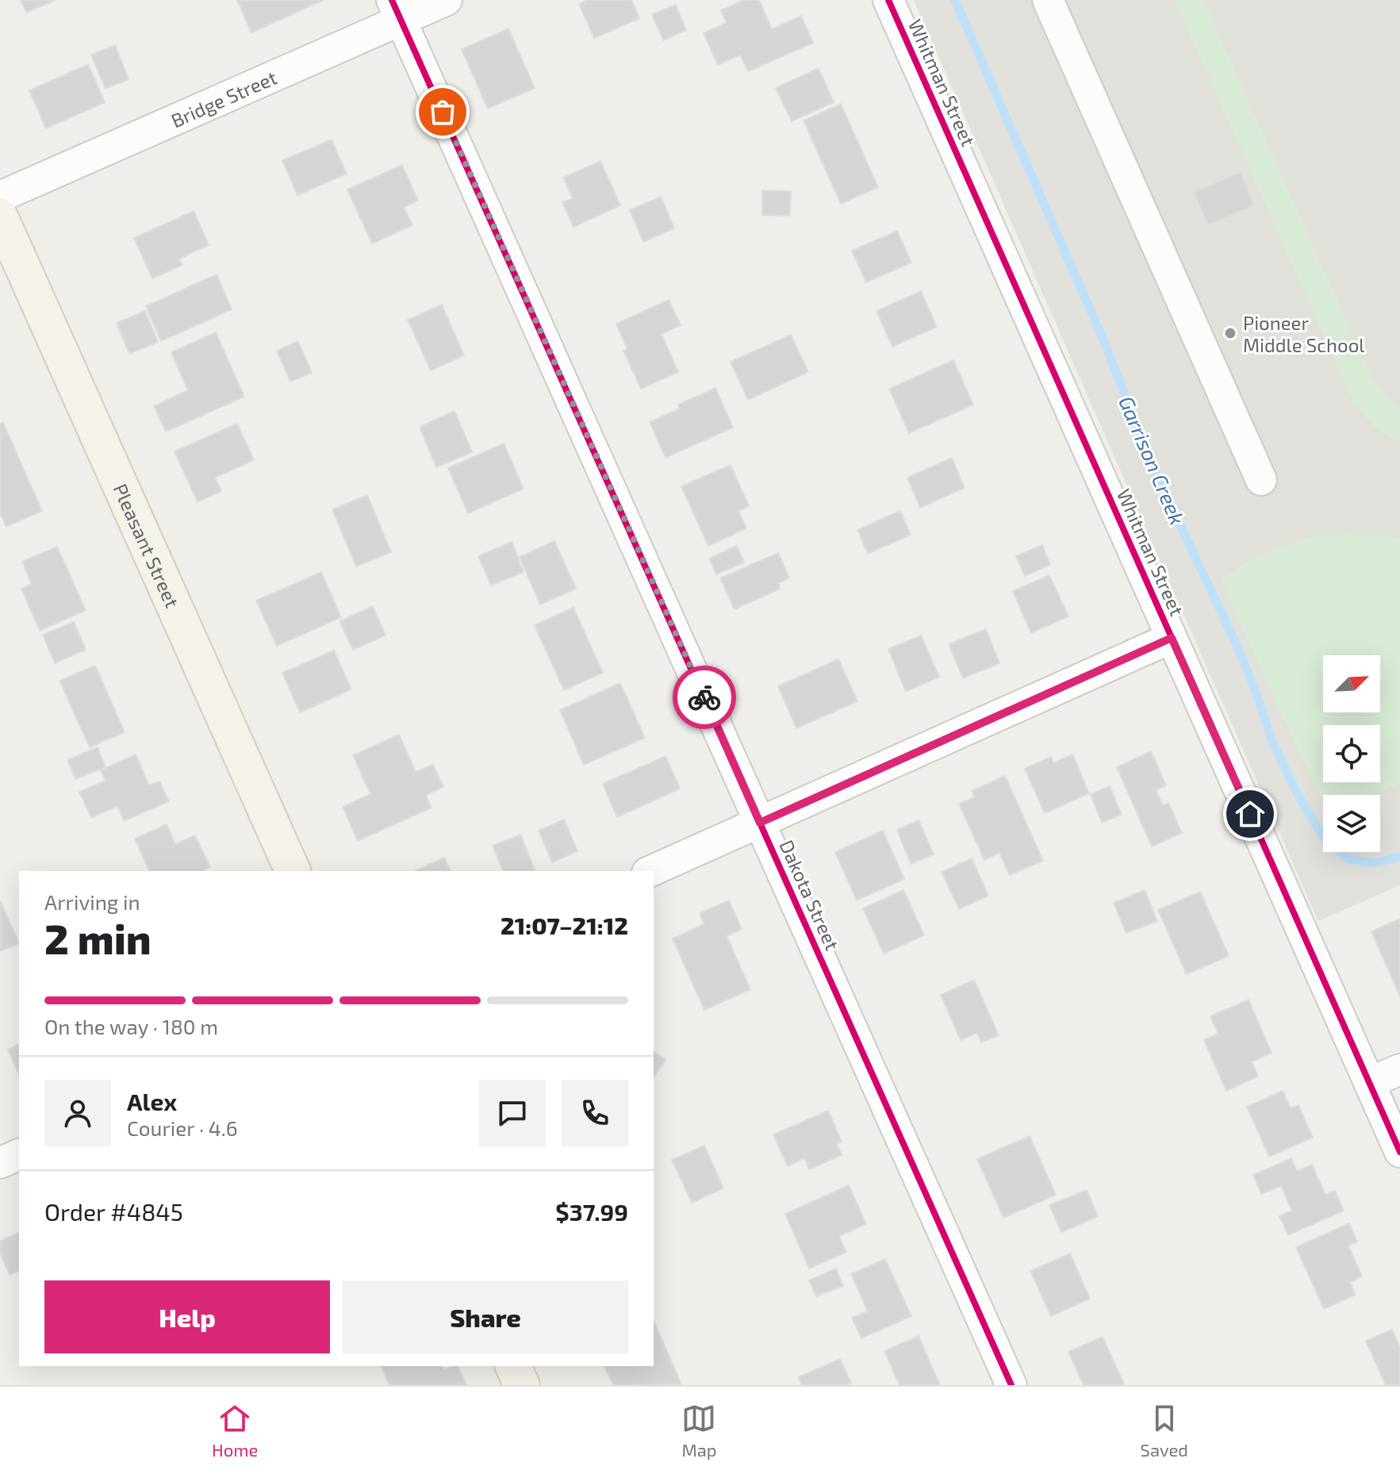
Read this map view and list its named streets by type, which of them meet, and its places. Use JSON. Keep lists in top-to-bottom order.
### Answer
{
  "streets": {
    "main road": ["Pleasant Street"],
    "street": ["Whitman Street", "Bridge Street", "Dakota Street"]
  },
  "crossings": [
    ["Bridge Street", "Dakota Street"]
  ],
  "water": ["Garrison Creek"],
  "places": ["Pioneer Middle School"],
  "north": "top right",
  "page": {
    "heading": ["2 min", "Arriving in", "21:07–21:12"],
    "panel": [
      "Alex",
      "Courier · 4.6",
      "Order #4845",
      "$37.99"
    ],
    "bar": "On the way · 180 m",
    "buttons": ["Help", "Share"],
    "tabs": ["Home", "Map", "Saved"]
  }
}
